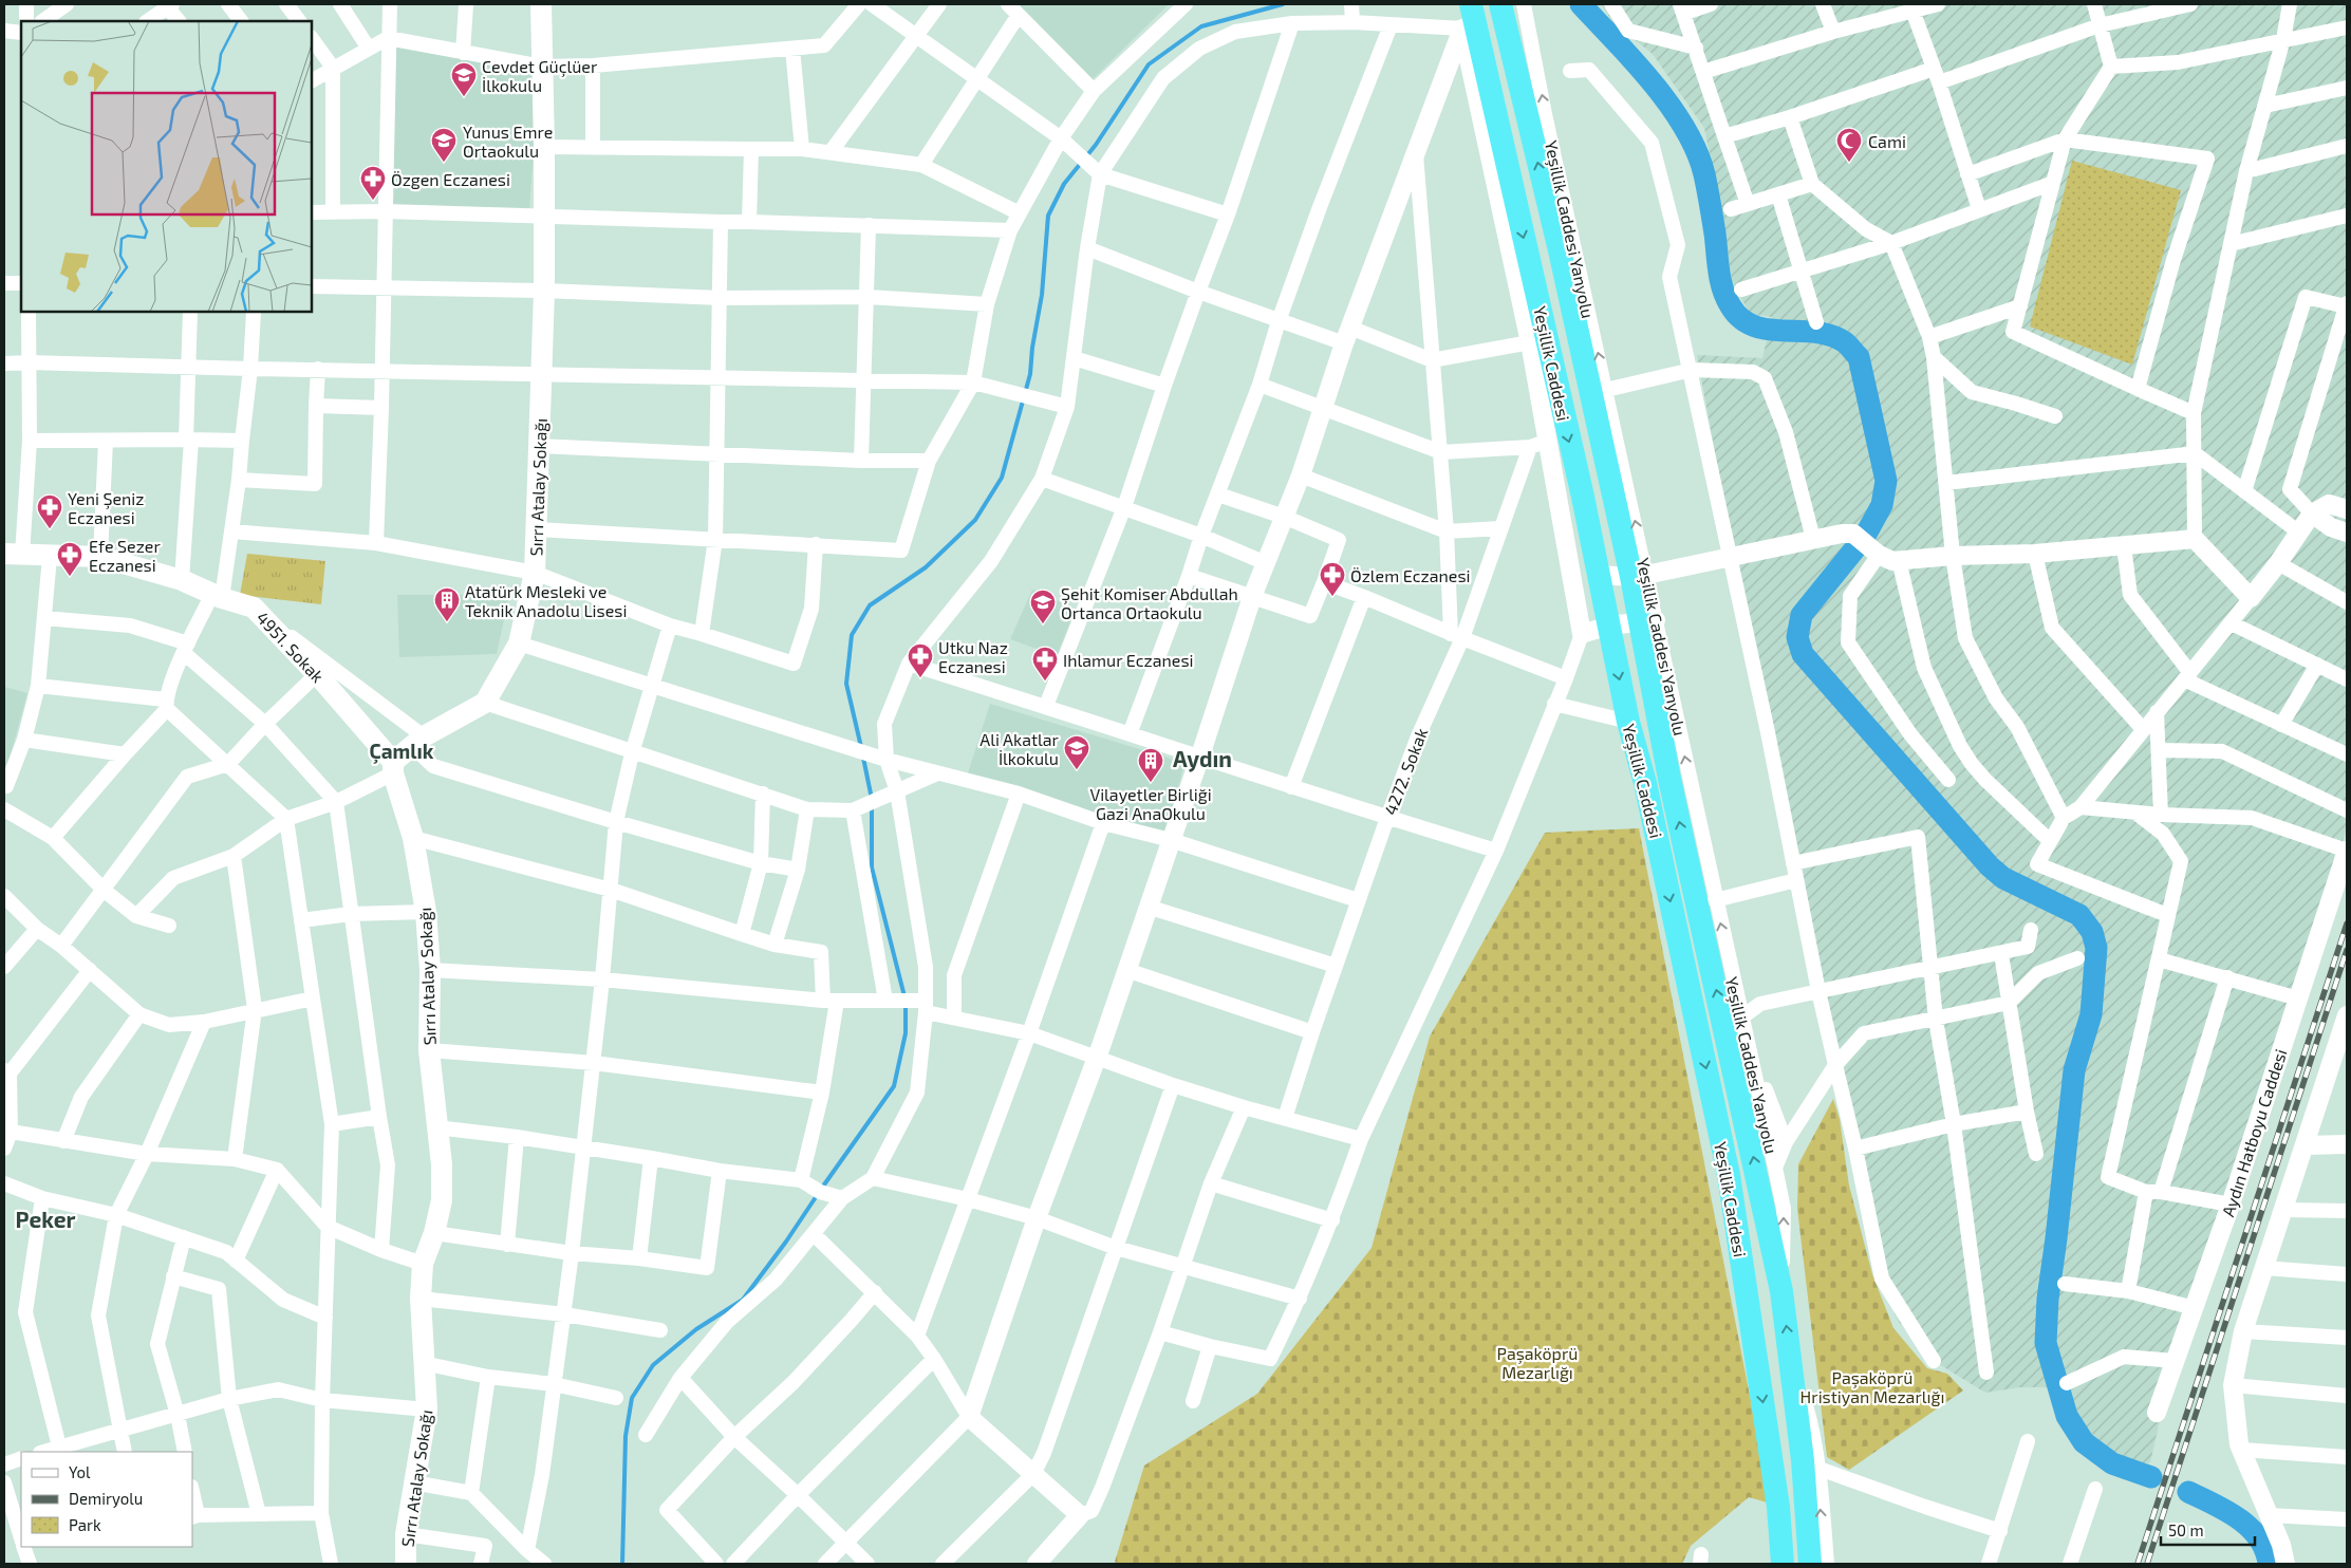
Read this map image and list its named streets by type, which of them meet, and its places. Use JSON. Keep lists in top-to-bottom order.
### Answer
{
  "streets": {
    "highway": ["Yeşillik Caddesi"],
    "main road": ["Sırrı Atalay Sokağı", "4951. Sokak"],
    "street": ["Yeşillik Caddesi Yanyolu", "4272. Sokak", "Aydın Hatboyu Caddesi"]
  },
  "crossings": [
    ["Yeşillik Caddesi Yanyolu", "Yeşillik Caddesi"],
    ["Sırrı Atalay Sokağı", "4951. Sokak"]
  ],
  "districts": ["Çamlık", "Aydın", "Peker"],
  "parks": ["Paşaköprü Mezarlığı", "Paşaköprü Hristiyan Mezarlığı"],
  "places": {
    "school or university": [
      "Cevdet Güçlüer İlkokulu",
      "Yunus Emre Ortaokulu",
      "Şehit Komiser Abdullah Ortanca Ortaokulu",
      "Ali Akatlar İlkokulu"
    ],
    "mosque": ["Cami"],
    "pharmacy": [
      "Özgen Eczanesi",
      "Yeni Şeniz Eczanesi",
      "Efe Sezer Eczanesi",
      "Özlem Eczanesi",
      "Utku Naz Eczanesi",
      "Ihlamur Eczanesi"
    ],
    "building": ["Atatürk Mesleki ve Teknik Anadolu Lisesi", "Vilayetler Birliği Gazi AnaOkulu"]
  },
  "legend": ["Yol", "Demiryolu", "Park"],
  "scale_bar": "50 m"
}
